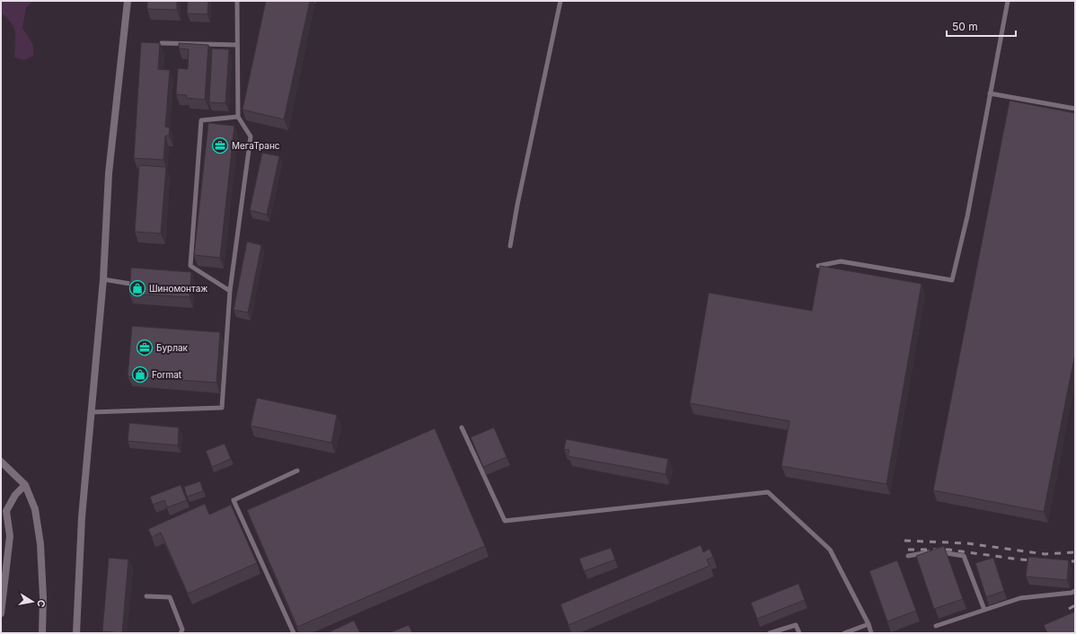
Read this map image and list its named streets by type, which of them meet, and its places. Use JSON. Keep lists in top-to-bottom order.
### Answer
{
  "places": {
    "office": ["МегаТранс", "Бурлак"],
    "shop": ["Шиномонтаж", "Format"]
  },
  "scale_bar": "50 m",
  "north": "right"
}
